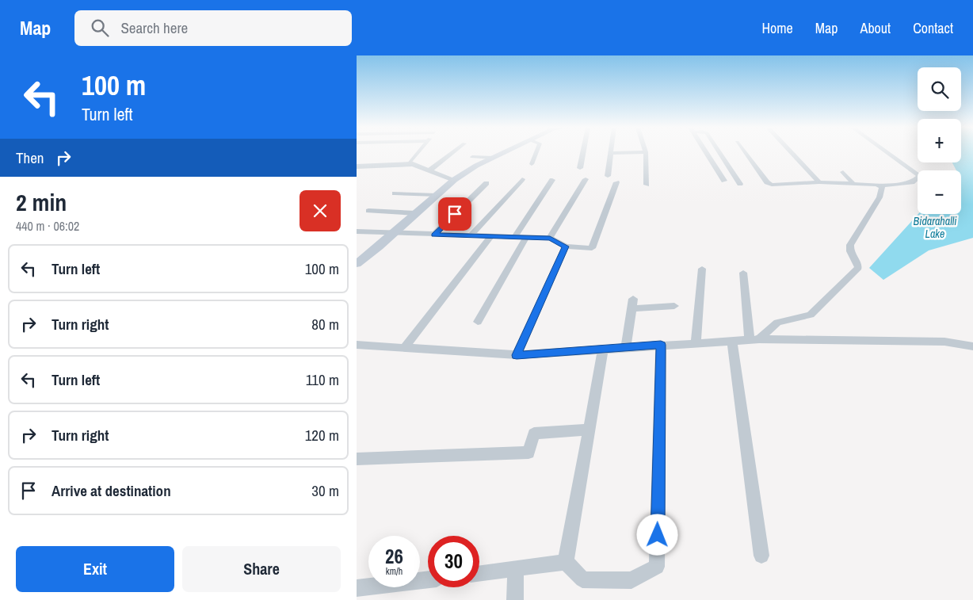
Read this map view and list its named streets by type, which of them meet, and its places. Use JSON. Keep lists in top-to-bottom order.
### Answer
{
  "water": ["Bidarahalli Lake"],
  "page": {
    "header": "Map",
    "search": "Search here",
    "nav": [
      "Home",
      "Map",
      "About",
      "Contact"
    ],
    "turn": ["100 m", "Turn left"],
    "map_buttons": ["+", "−"],
    "then": "Then",
    "heading": ["2 min", "440 m · 06:02"],
    "list": [
      {
        "name": "Turn left",
        "value": "100 m"
      },
      {
        "name": "Turn right",
        "value": "80 m"
      },
      {
        "name": "Turn left",
        "value": "110 m"
      },
      {
        "name": "Turn right",
        "value": "120 m"
      },
      {
        "name": "Arrive at destination",
        "value": "30 m"
      }
    ],
    "speed": "26 km/h",
    "limit": "30",
    "buttons": ["Exit", "Share"]
  }
}
